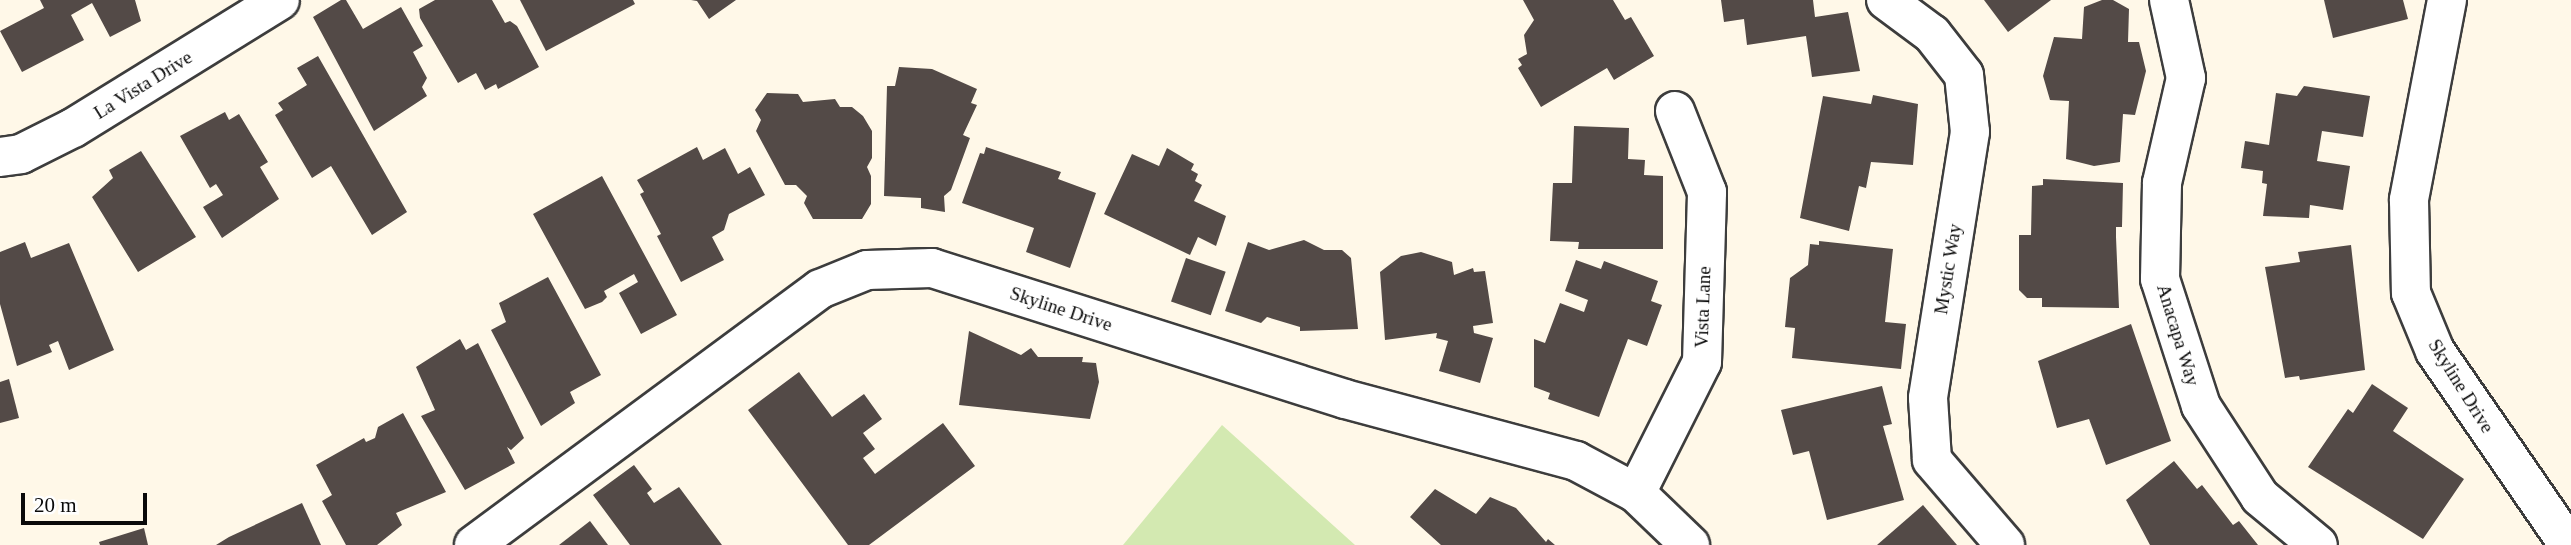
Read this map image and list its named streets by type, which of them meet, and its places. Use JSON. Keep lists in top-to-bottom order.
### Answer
{
  "streets": {
    "street": [
      "La Vista Drive",
      "Mystic Way",
      "Vista Lane",
      "Skyline Drive",
      "Anacapa Way"
    ]
  },
  "crossings": [
    ["Vista Lane", "Skyline Drive"]
  ],
  "scale_bar": "20 m"
}
